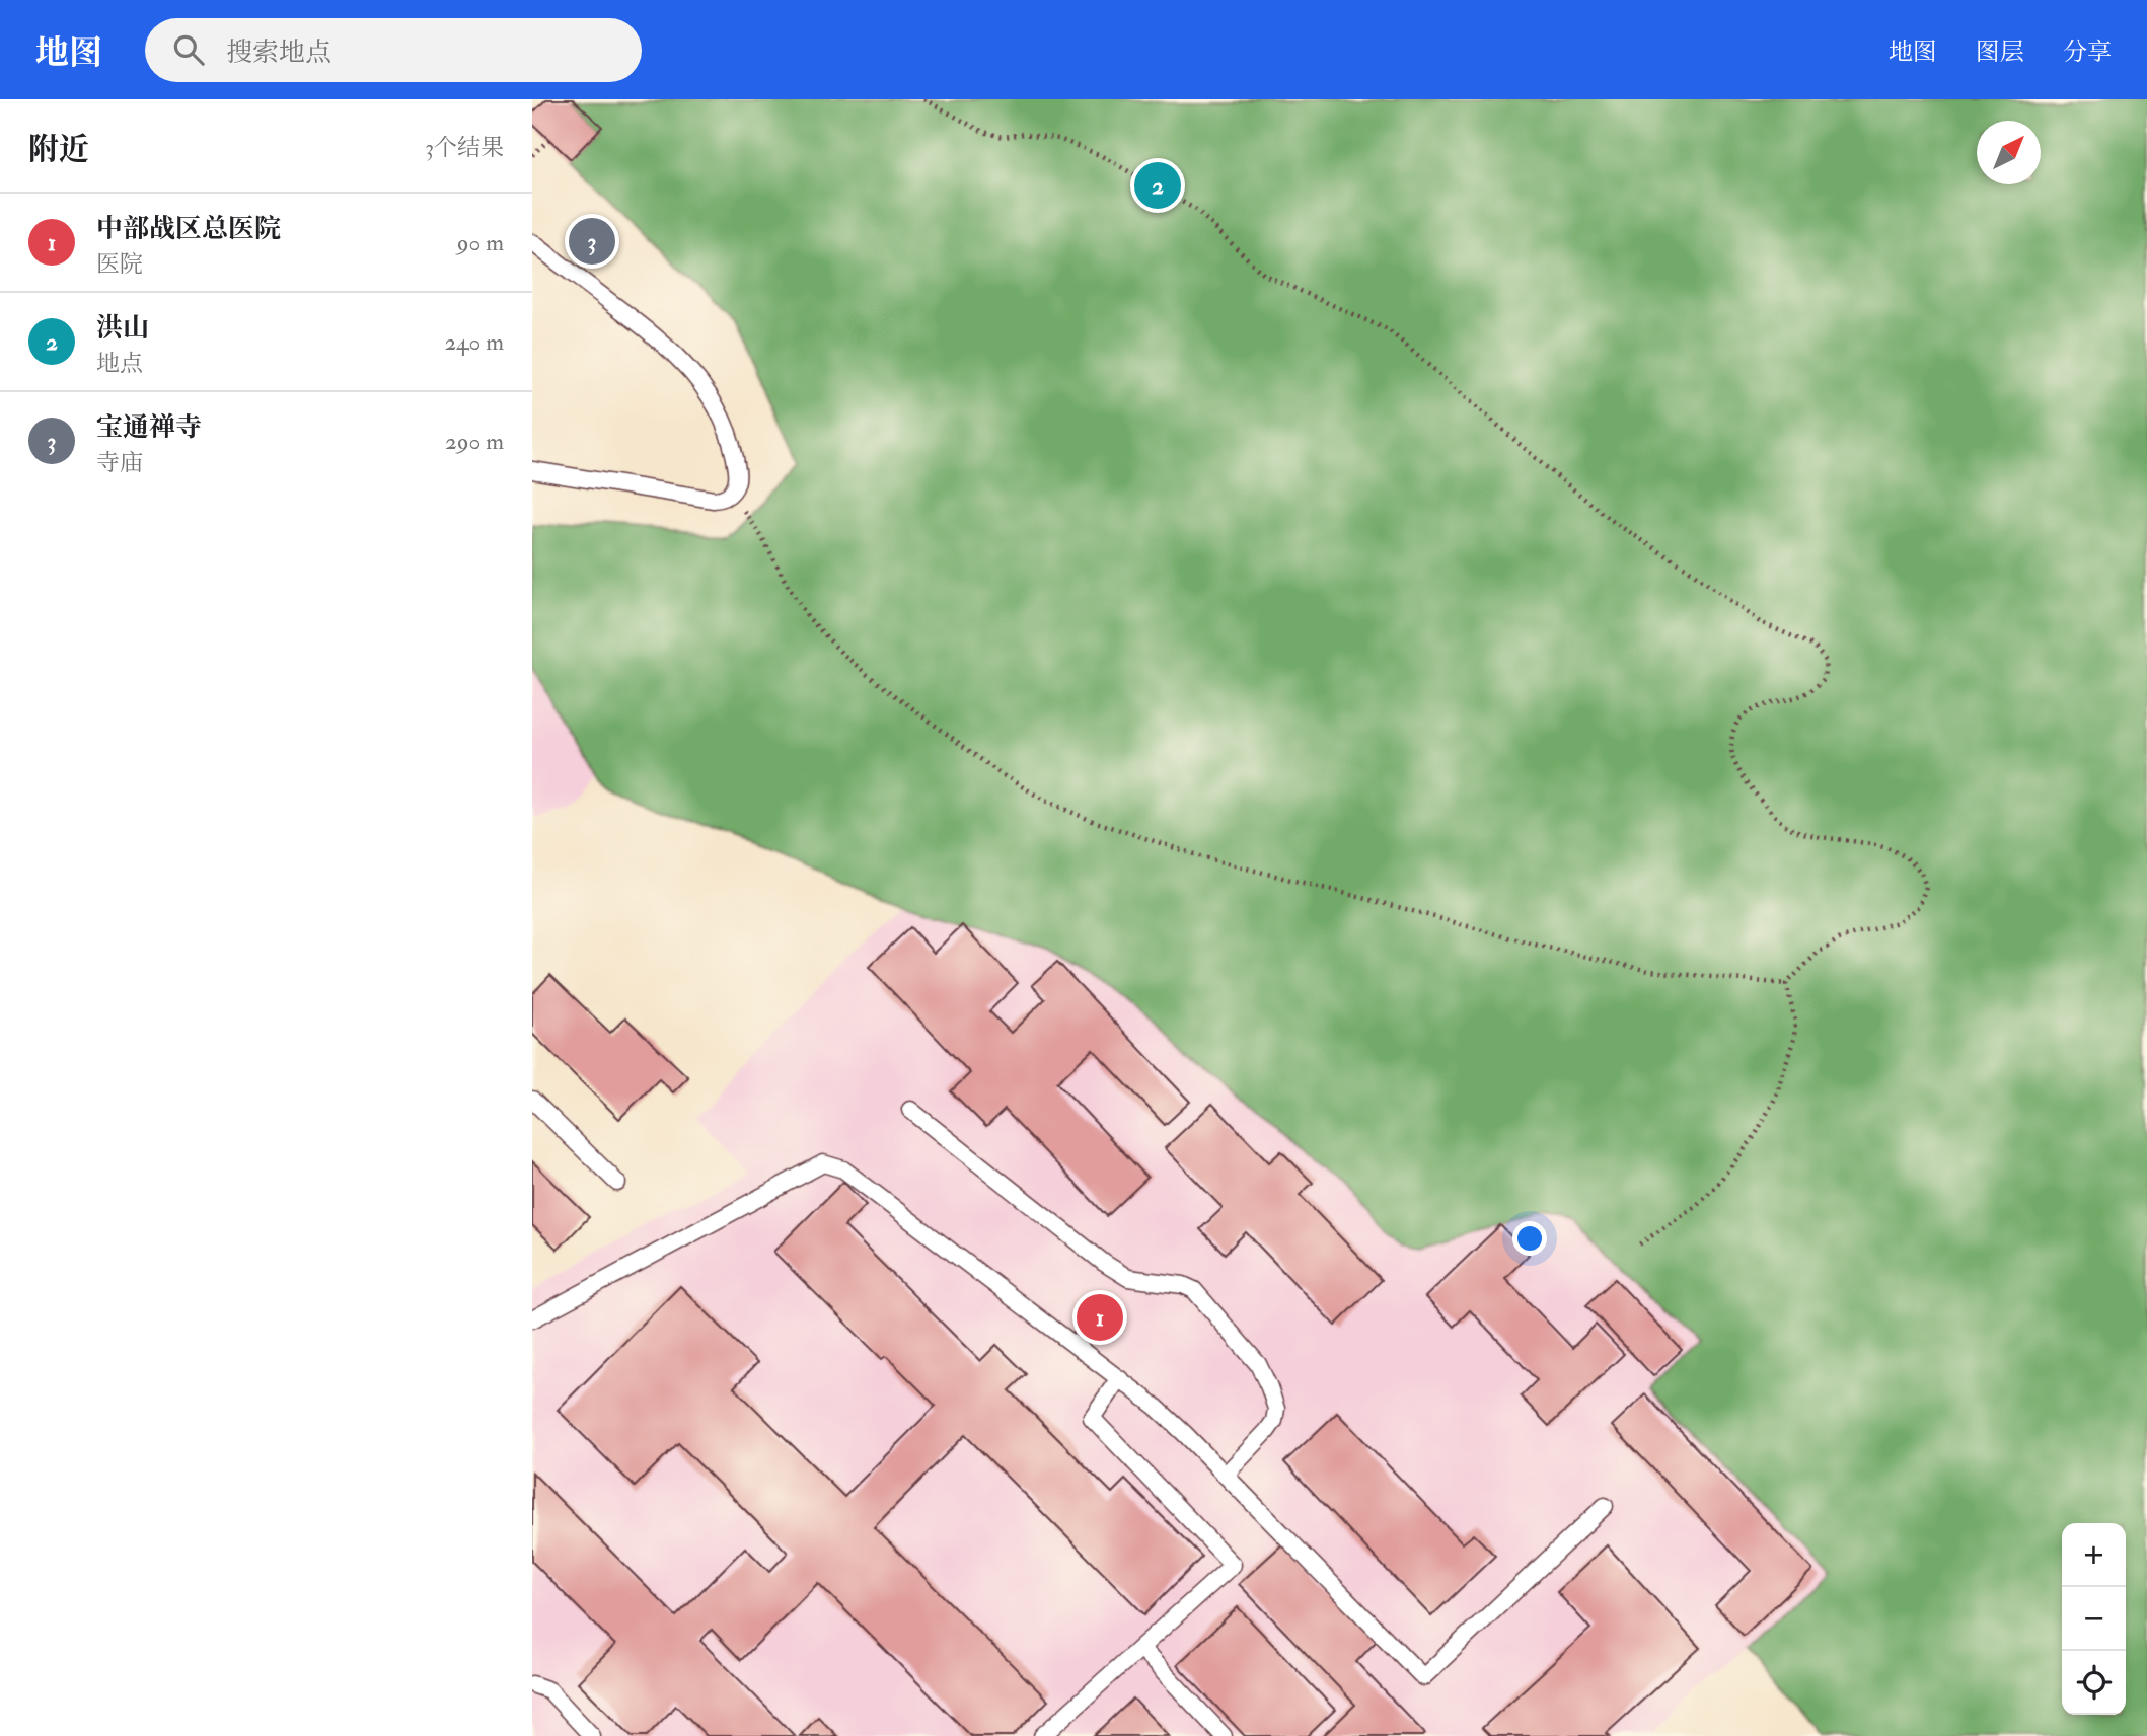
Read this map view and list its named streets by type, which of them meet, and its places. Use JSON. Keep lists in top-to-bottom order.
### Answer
{
  "north": "top right",
  "page": {
    "header": "地图",
    "search": "搜索地点",
    "nav": ["地图", "图层", "分享"],
    "heading": ["附近", "3个结果"],
    "pins": ["2", "3", "1"],
    "list": [
      {
        "mark": "1",
        "name": "中部战区总医院",
        "note": "医院",
        "value": "90 m"
      },
      {
        "mark": "2",
        "name": "洪山",
        "note": "地点",
        "value": "240 m"
      },
      {
        "mark": "3",
        "name": "宝通禅寺",
        "note": "寺庙",
        "value": "290 m"
      }
    ],
    "map_buttons": ["+", "−"]
  }
}
